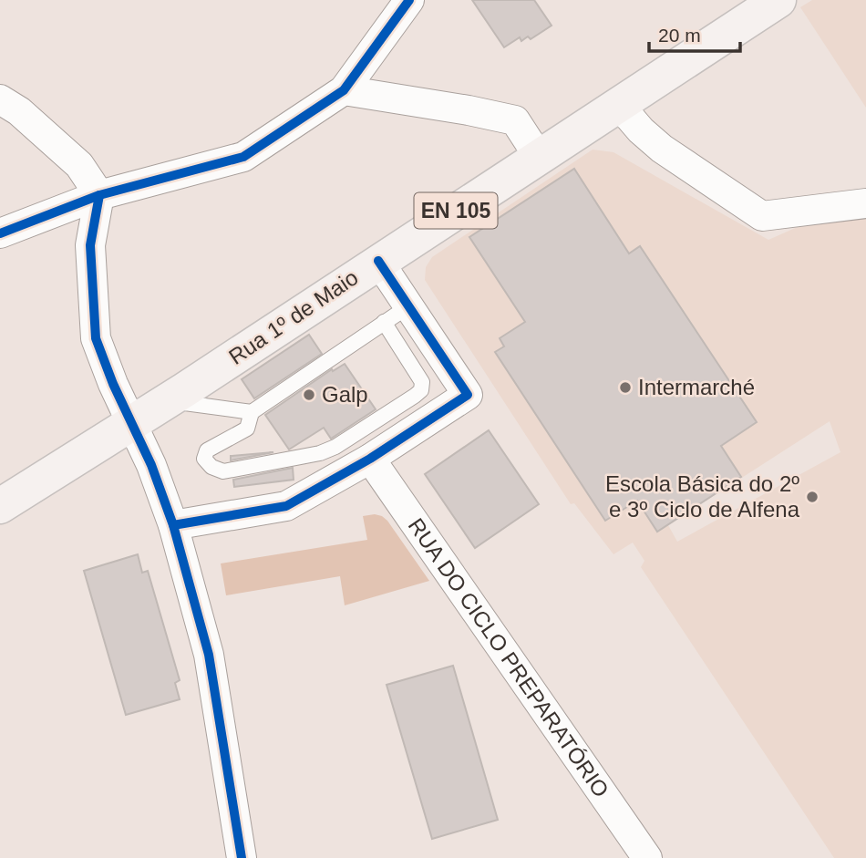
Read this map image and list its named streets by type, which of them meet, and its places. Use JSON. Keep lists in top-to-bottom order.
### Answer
{
  "streets": {
    "main road": ["EN 105", "Rua 1º de Maio"],
    "street": ["RUA DO CICLO PREPARATÓRIO"]
  },
  "places": ["Intermarché", "Galp", "Escola Básica do 2º e 3º Ciclo de Alfena"],
  "scale_bar": "20 m"
}
